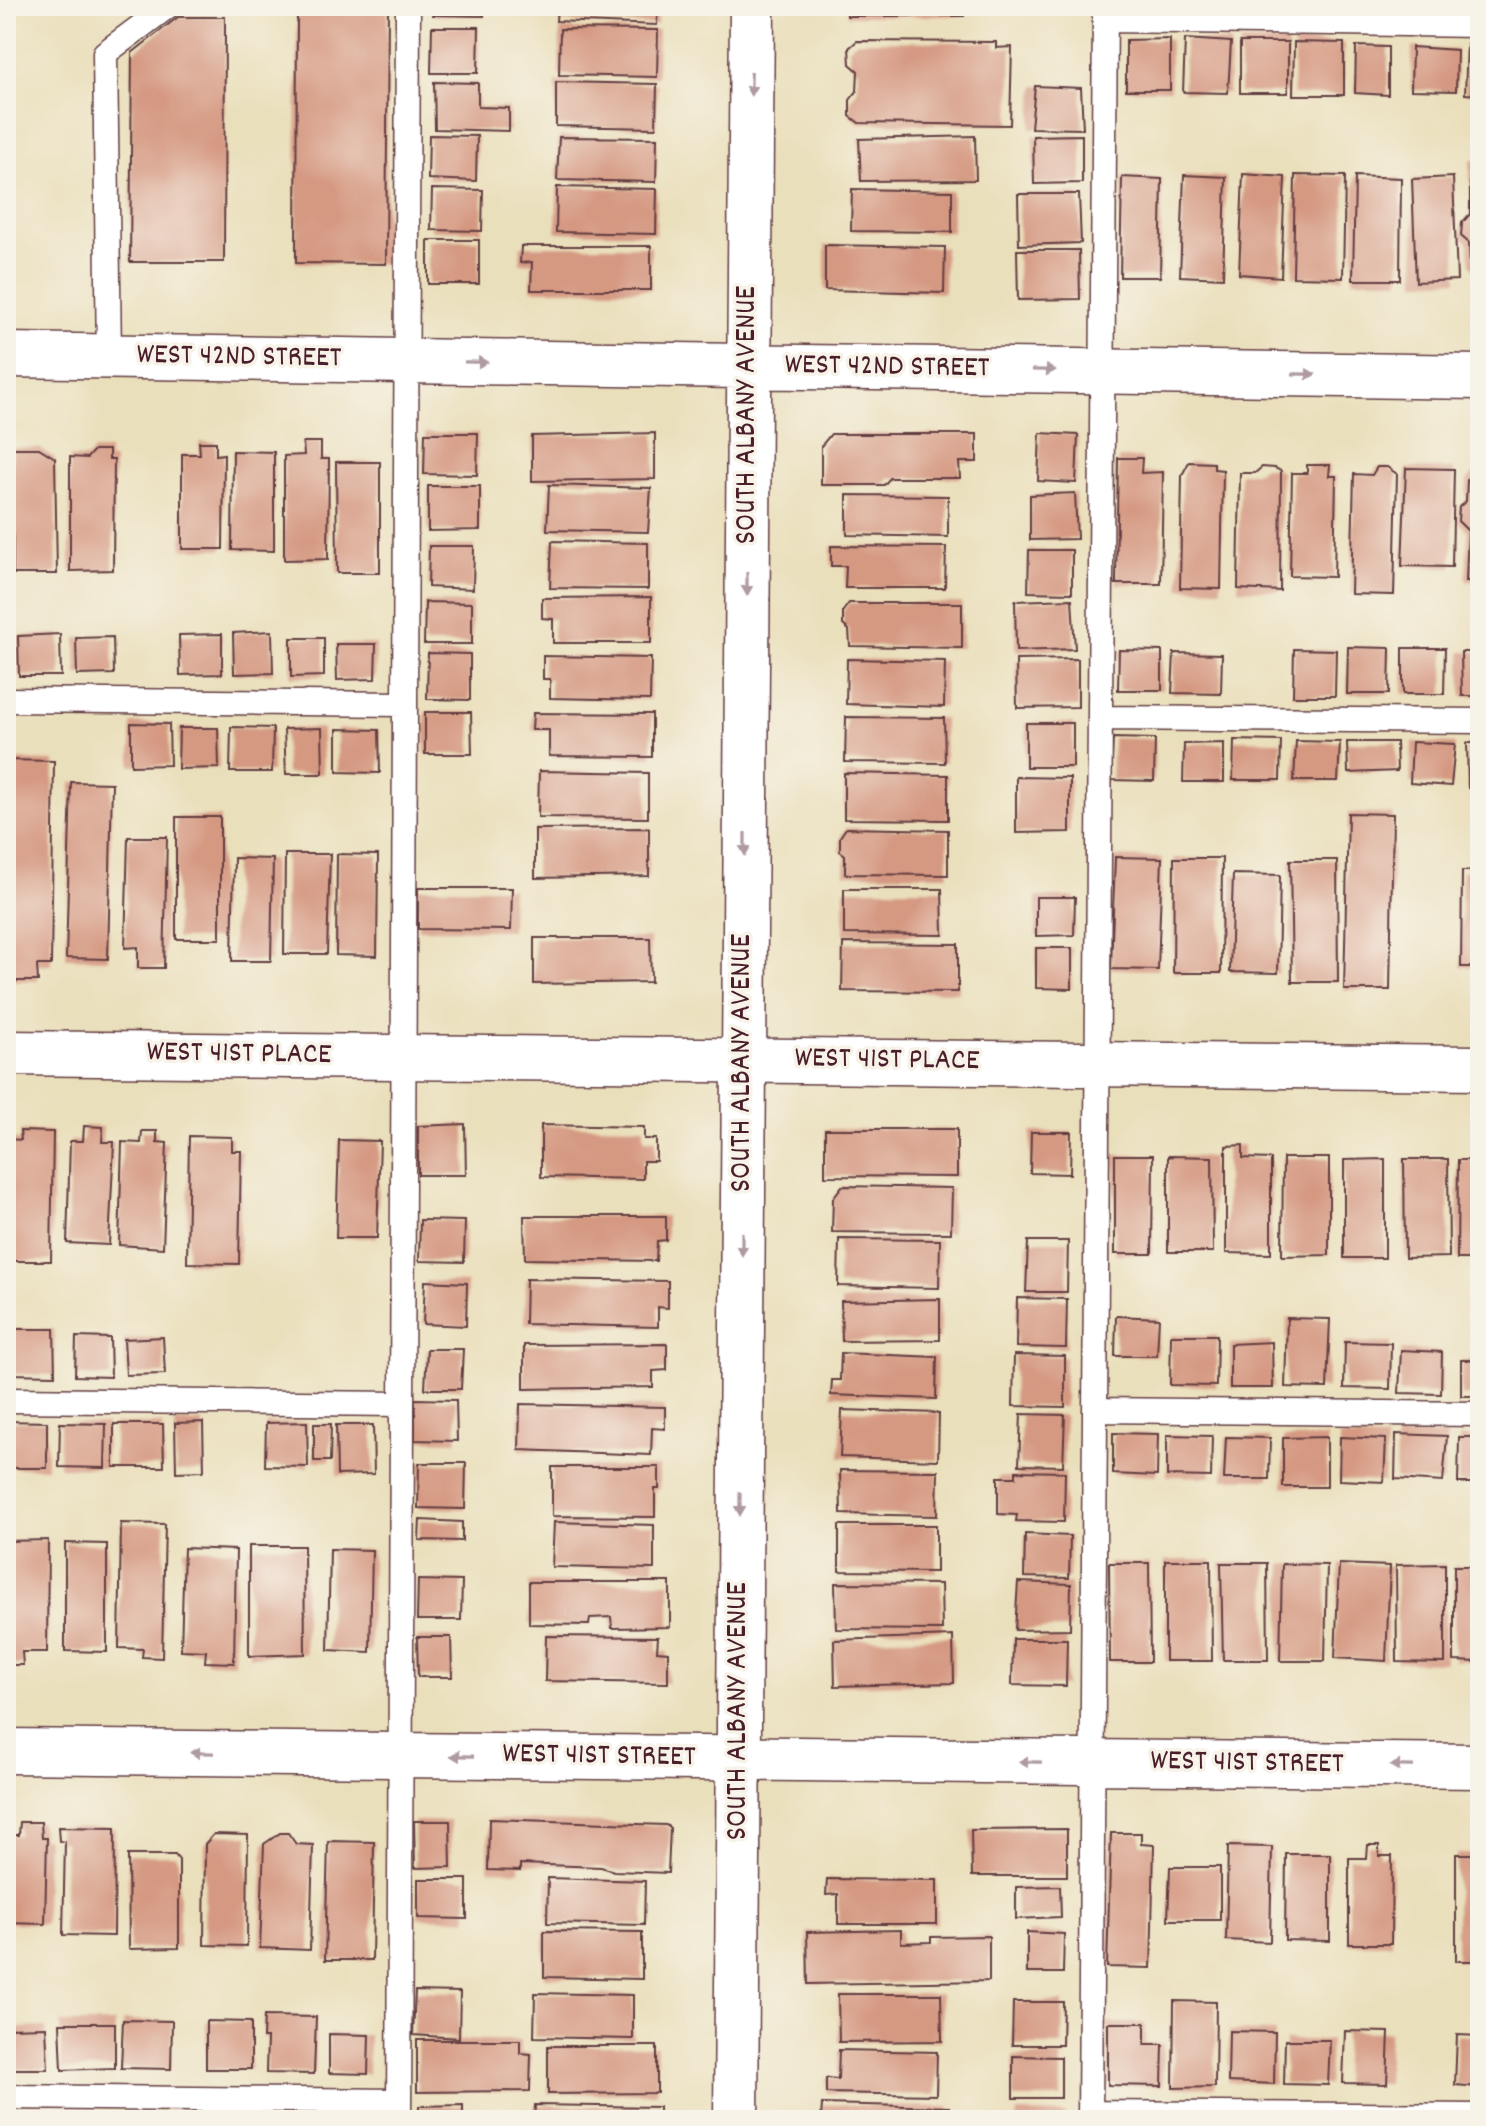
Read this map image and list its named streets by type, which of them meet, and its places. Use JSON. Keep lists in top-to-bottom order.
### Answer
{
  "streets": {
    "street": [
      "WEST 42ND STREET",
      "SOUTH ALBANY AVENUE",
      "WEST 41ST PLACE",
      "WEST 41ST STREET"
    ]
  },
  "crossings": [
    ["WEST 42ND STREET", "SOUTH ALBANY AVENUE"],
    ["SOUTH ALBANY AVENUE", "WEST 41ST PLACE"],
    ["SOUTH ALBANY AVENUE", "WEST 41ST STREET"]
  ],
  "one_way": ["WEST 42ND STREET", "SOUTH ALBANY AVENUE", "WEST 41ST STREET"]
}
